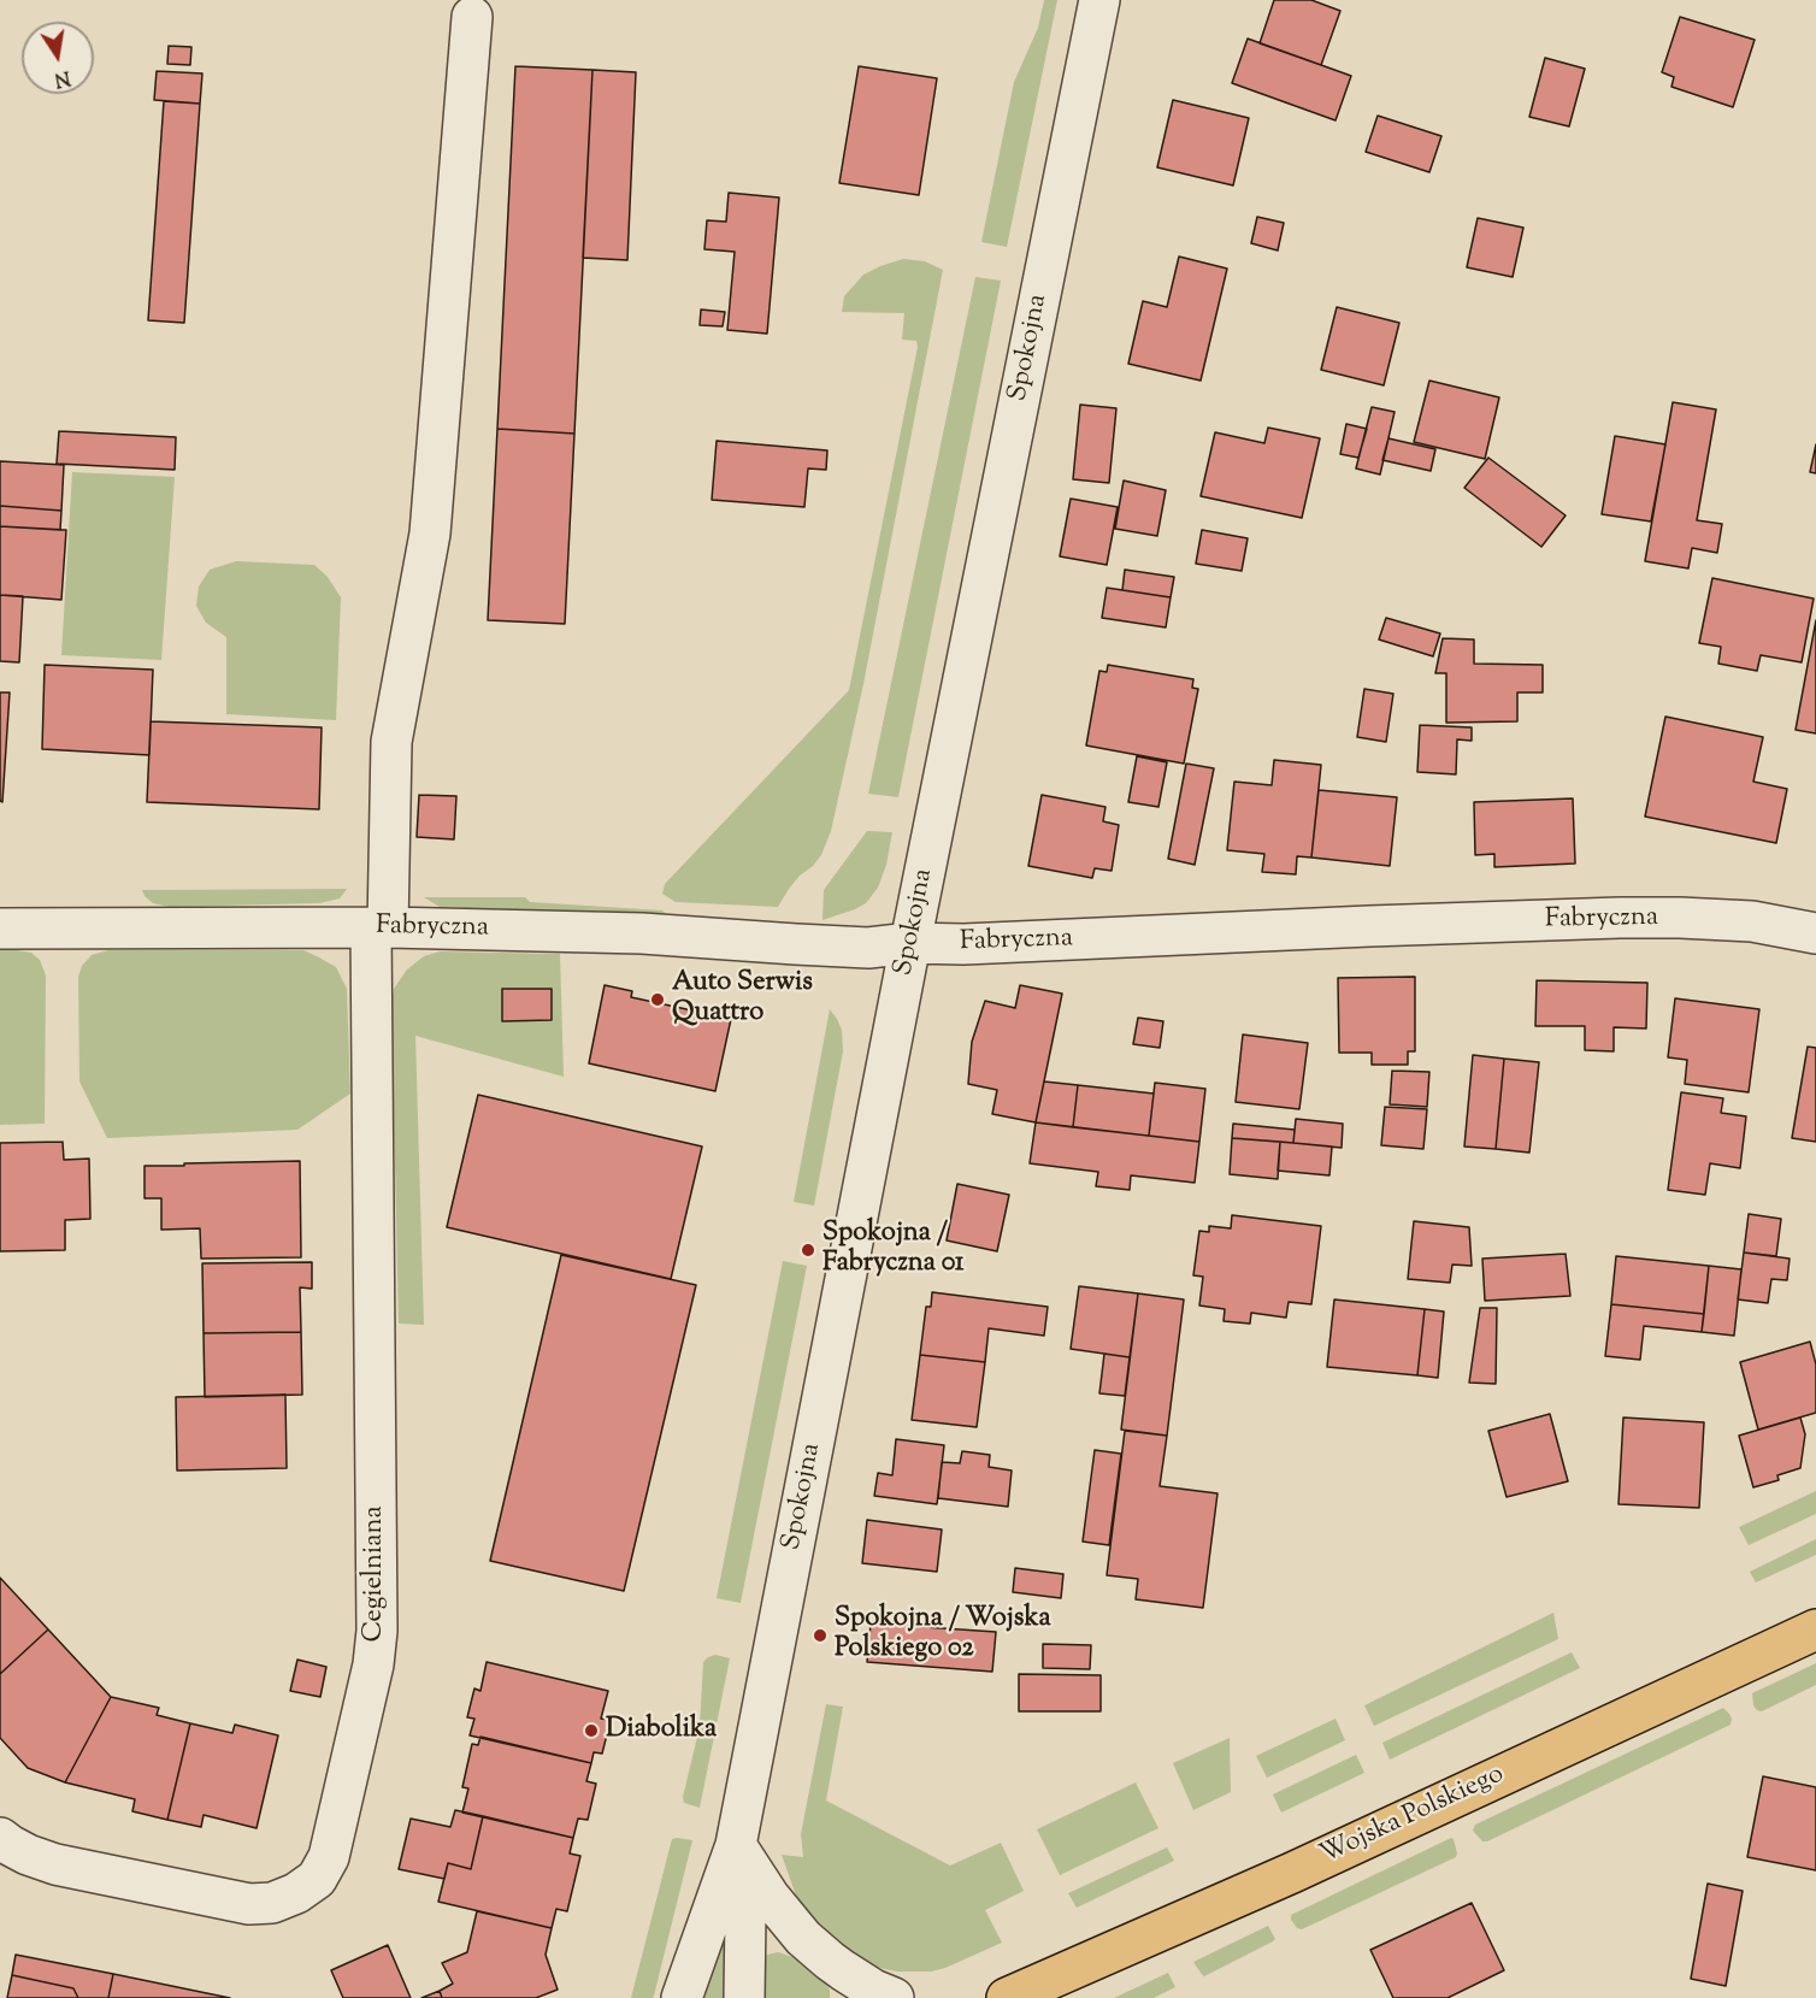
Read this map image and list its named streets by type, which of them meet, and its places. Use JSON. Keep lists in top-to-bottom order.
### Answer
{
  "streets": {
    "main road": ["Wojska Polskiego"],
    "street": ["Spokojna", "Fabryczna", "Cegielniana"]
  },
  "crossings": [
    ["Spokojna", "Fabryczna"],
    ["Fabryczna", "Cegielniana"]
  ],
  "places": [
    "Auto Serwis Quattro",
    "Spokojna / Fabryczna 01",
    "Spokojna / Wojska Polskiego 02",
    "Diabolika"
  ],
  "north": "bottom"
}
